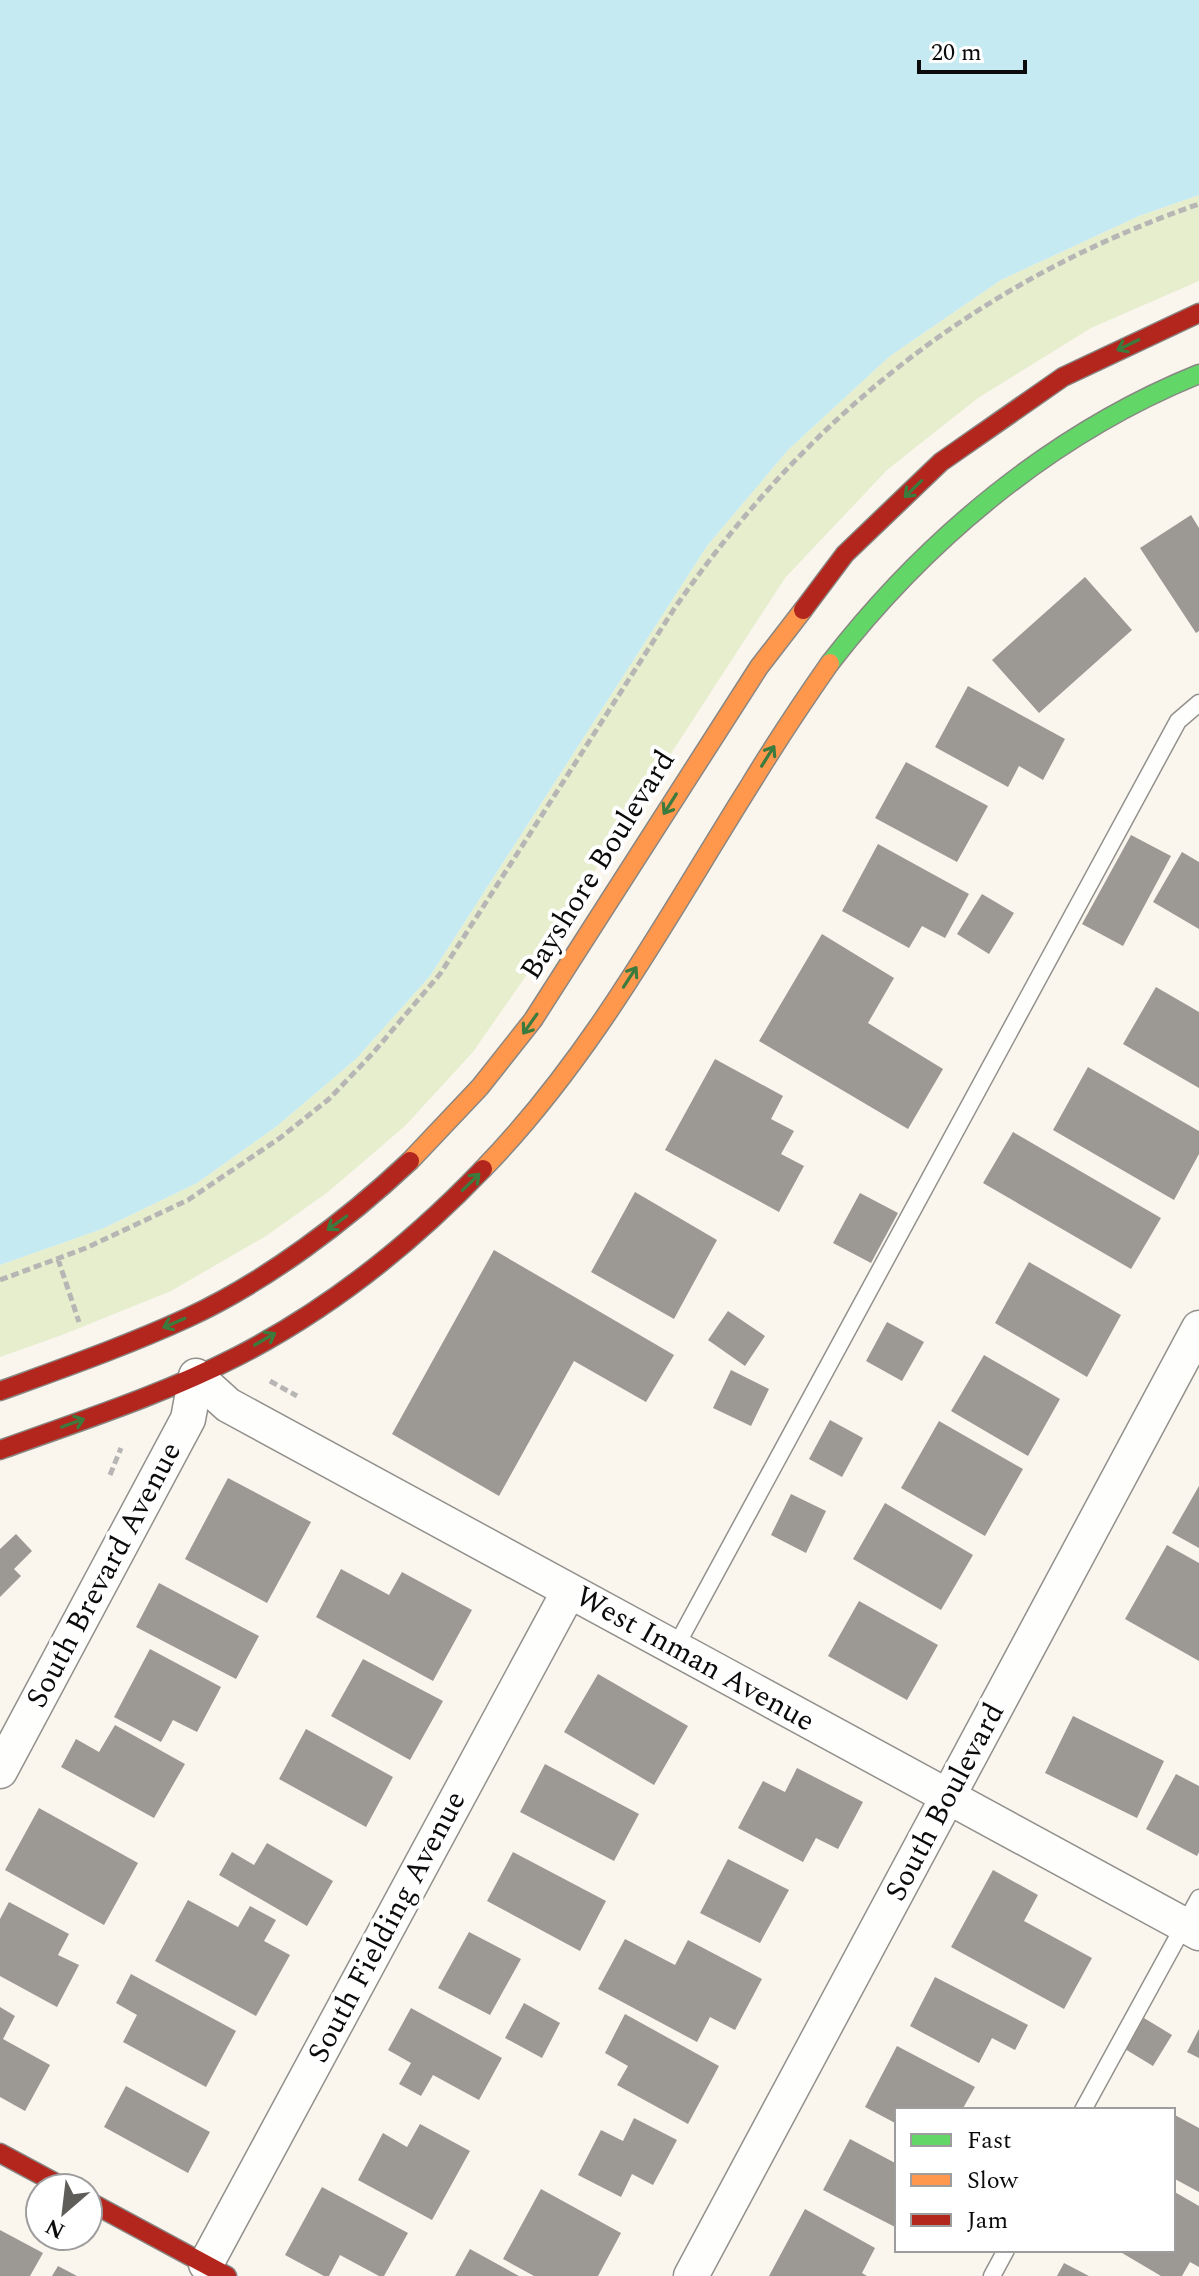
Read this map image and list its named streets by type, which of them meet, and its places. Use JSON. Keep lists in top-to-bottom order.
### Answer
{
  "streets": {
    "main road": ["Bayshore Boulevard"],
    "street": [
      "South Brevard Avenue",
      "West Inman Avenue",
      "South Boulevard",
      "South Fielding Avenue"
    ]
  },
  "crossings": [
    ["South Brevard Avenue", "West Inman Avenue"],
    ["West Inman Avenue", "South Boulevard"],
    ["West Inman Avenue", "South Fielding Avenue"]
  ],
  "legend": ["Fast", "Slow", "Jam"],
  "scale_bar": "20 m",
  "north": "bottom left"
}
